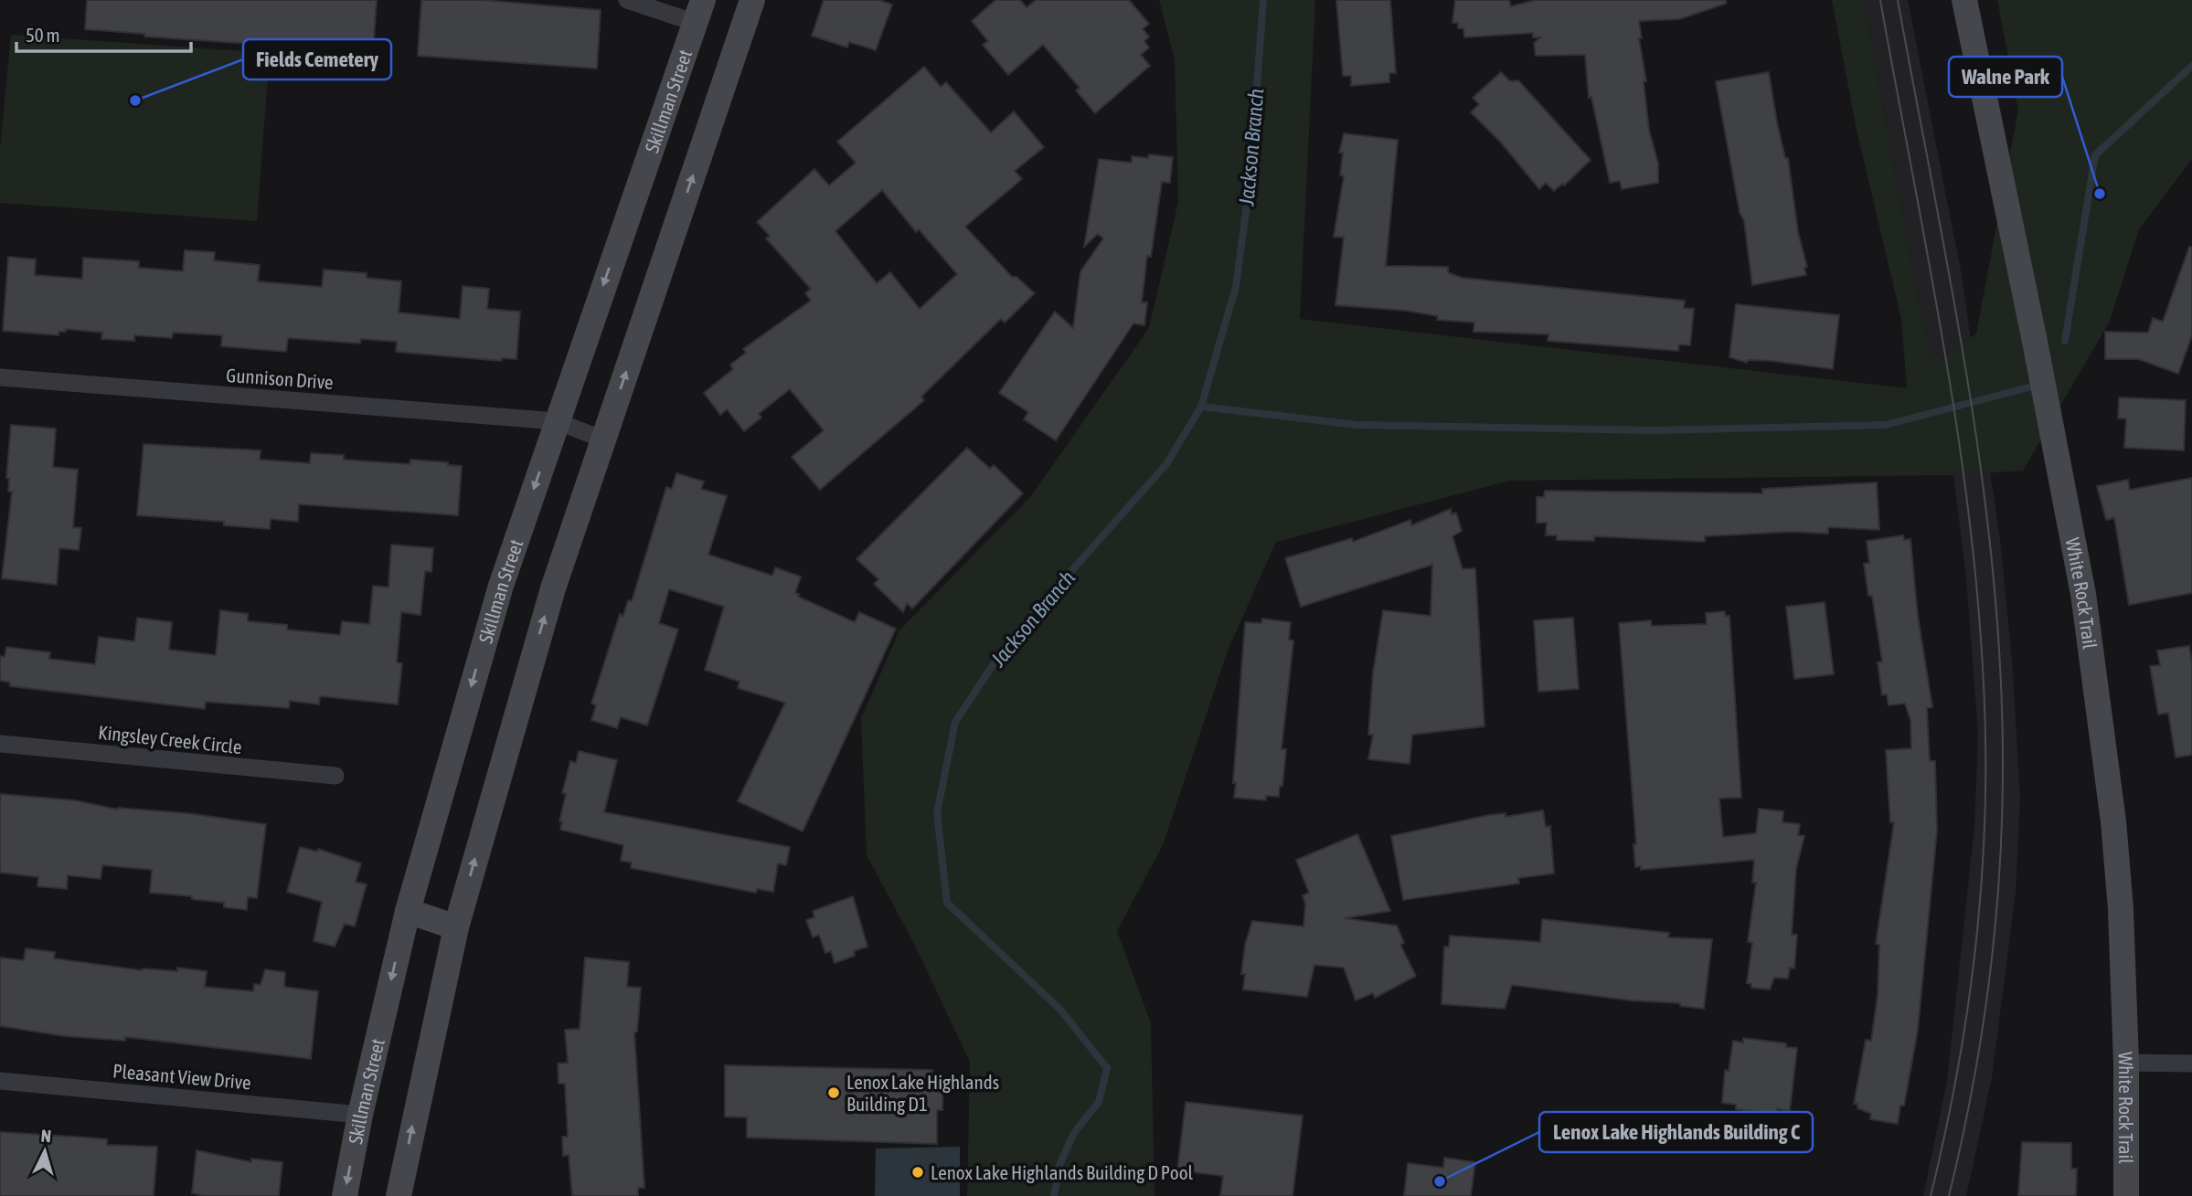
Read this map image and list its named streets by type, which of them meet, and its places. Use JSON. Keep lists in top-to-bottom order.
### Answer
{
  "streets": {
    "main road": ["Skillman Street", "White Rock Trail"],
    "street": ["Gunnison Drive", "Kingsley Creek Circle", "Pleasant View Drive"]
  },
  "crossings": [
    ["Skillman Street", "Gunnison Drive"],
    ["Skillman Street", "Pleasant View Drive"]
  ],
  "water": ["Jackson Branch"],
  "places": [
    "Fields Cemetery",
    "Walne Park",
    "Lenox Lake Highlands Building D1",
    "Lenox Lake Highlands Building D Pool",
    "Lenox Lake Highlands Building C"
  ],
  "scale_bar": "50 m",
  "north": "top"
}
